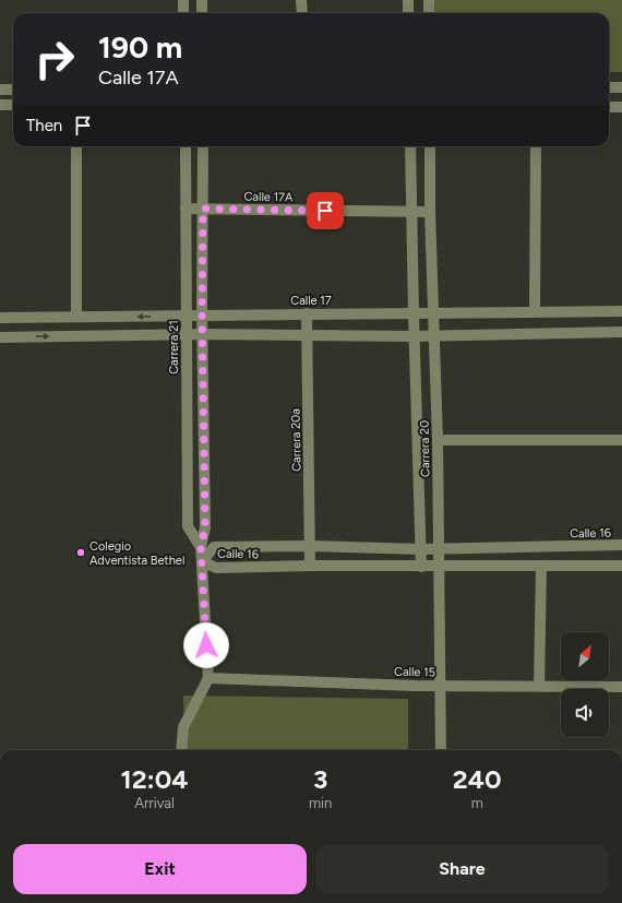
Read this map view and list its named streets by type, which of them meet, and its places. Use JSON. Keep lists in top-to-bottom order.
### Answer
{
  "streets": {
    "street": [
      "Calle 17A",
      "Calle 17",
      "Carrera 21",
      "Carrera 20a",
      "Carrera 20",
      "Calle 16",
      "Calle 15"
    ]
  },
  "crossings": [
    ["Calle 17A", "Carrera 21"],
    ["Calle 17A", "Carrera 20"],
    ["Calle 17", "Carrera 21"],
    ["Calle 17", "Carrera 20a"],
    ["Calle 17", "Carrera 20"],
    ["Carrera 21", "Calle 16"],
    ["Carrera 21", "Calle 15"],
    ["Carrera 20a", "Calle 16"],
    ["Carrera 20", "Calle 16"],
    ["Carrera 20", "Calle 15"]
  ],
  "places": ["Colegio Adventista Bethel"],
  "north": "top right",
  "page": {
    "turn": ["190 m", "Calle 17A"],
    "then": "Then",
    "eta": [
      "12:04",
      "Arrival",
      "3",
      "min",
      "240",
      "m"
    ],
    "buttons": ["Exit", "Share"]
  }
}
